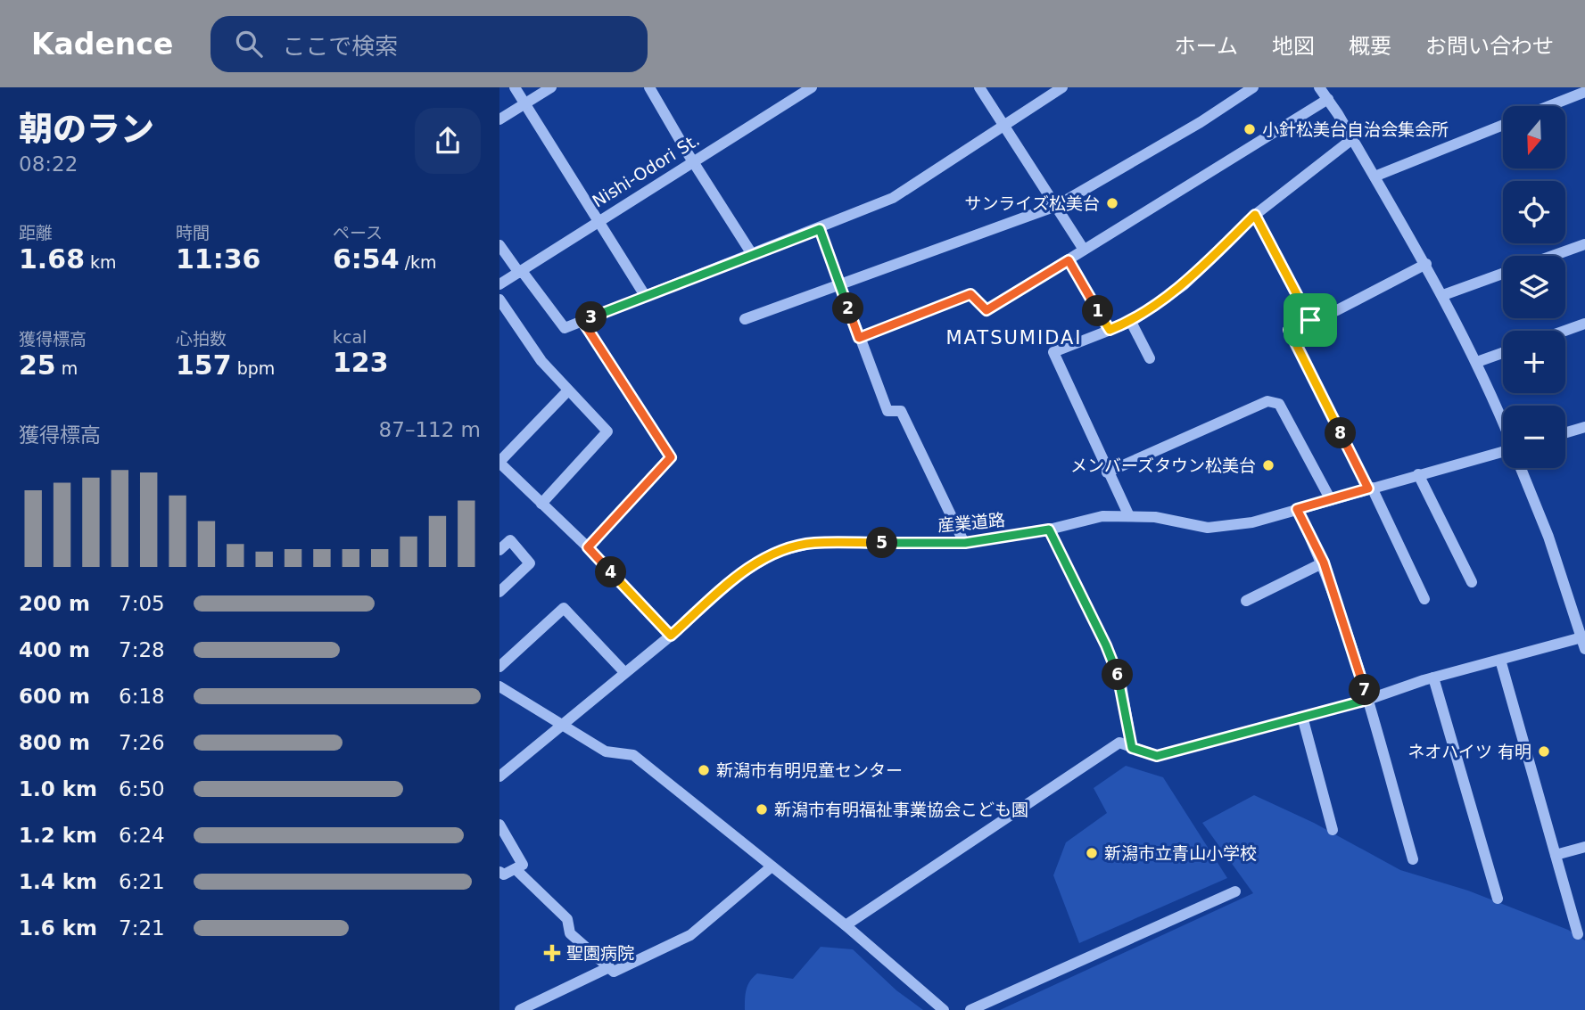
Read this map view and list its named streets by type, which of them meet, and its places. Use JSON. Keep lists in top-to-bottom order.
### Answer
{
  "streets": {
    "street": ["Nishi-Odori St.", "産業道路"]
  },
  "districts": ["MATSUMIDAI"],
  "places": {
    "other": [
      "小針松美台自治会集会所",
      "サンライズ松美台",
      "メンバーズタウン松美台",
      "ネオハイツ 有明",
      "新潟市有明児童センター",
      "新潟市有明福祉事業協会こども園",
      "新潟市立青山小学校"
    ],
    "health": ["聖園病院"]
  },
  "north": "bottom",
  "page": {
    "header": "Kadence",
    "search": "ここで検索",
    "nav": [
      "ホーム",
      "地図",
      "概要",
      "お問い合わせ"
    ],
    "heading": ["朝のラン", "08:22"],
    "map_buttons": ["+", "−"],
    "stats": [
      ["距離", "1.68 km"],
      ["時間", "11:36"],
      ["ペース", "6:54 /km"],
      ["獲得標高", "25 m"],
      ["心拍数", "157 bpm"],
      ["kcal", "123"]
    ],
    "pins": [
      "2",
      "1",
      "3",
      "8",
      "5",
      "4",
      "6",
      "7"
    ],
    "chart": ["獲得標高", "87–112 m"],
    "list": [
      {
        "name": "200 m",
        "note": "7:05"
      },
      {
        "name": "400 m",
        "note": "7:28"
      },
      {
        "name": "600 m",
        "note": "6:18"
      },
      {
        "name": "800 m",
        "note": "7:26"
      },
      {
        "name": "1.0 km",
        "note": "6:50"
      },
      {
        "name": "1.2 km",
        "note": "6:24"
      },
      {
        "name": "1.4 km",
        "note": "6:21"
      },
      {
        "name": "1.6 km",
        "note": "7:21"
      }
    ]
  }
}
